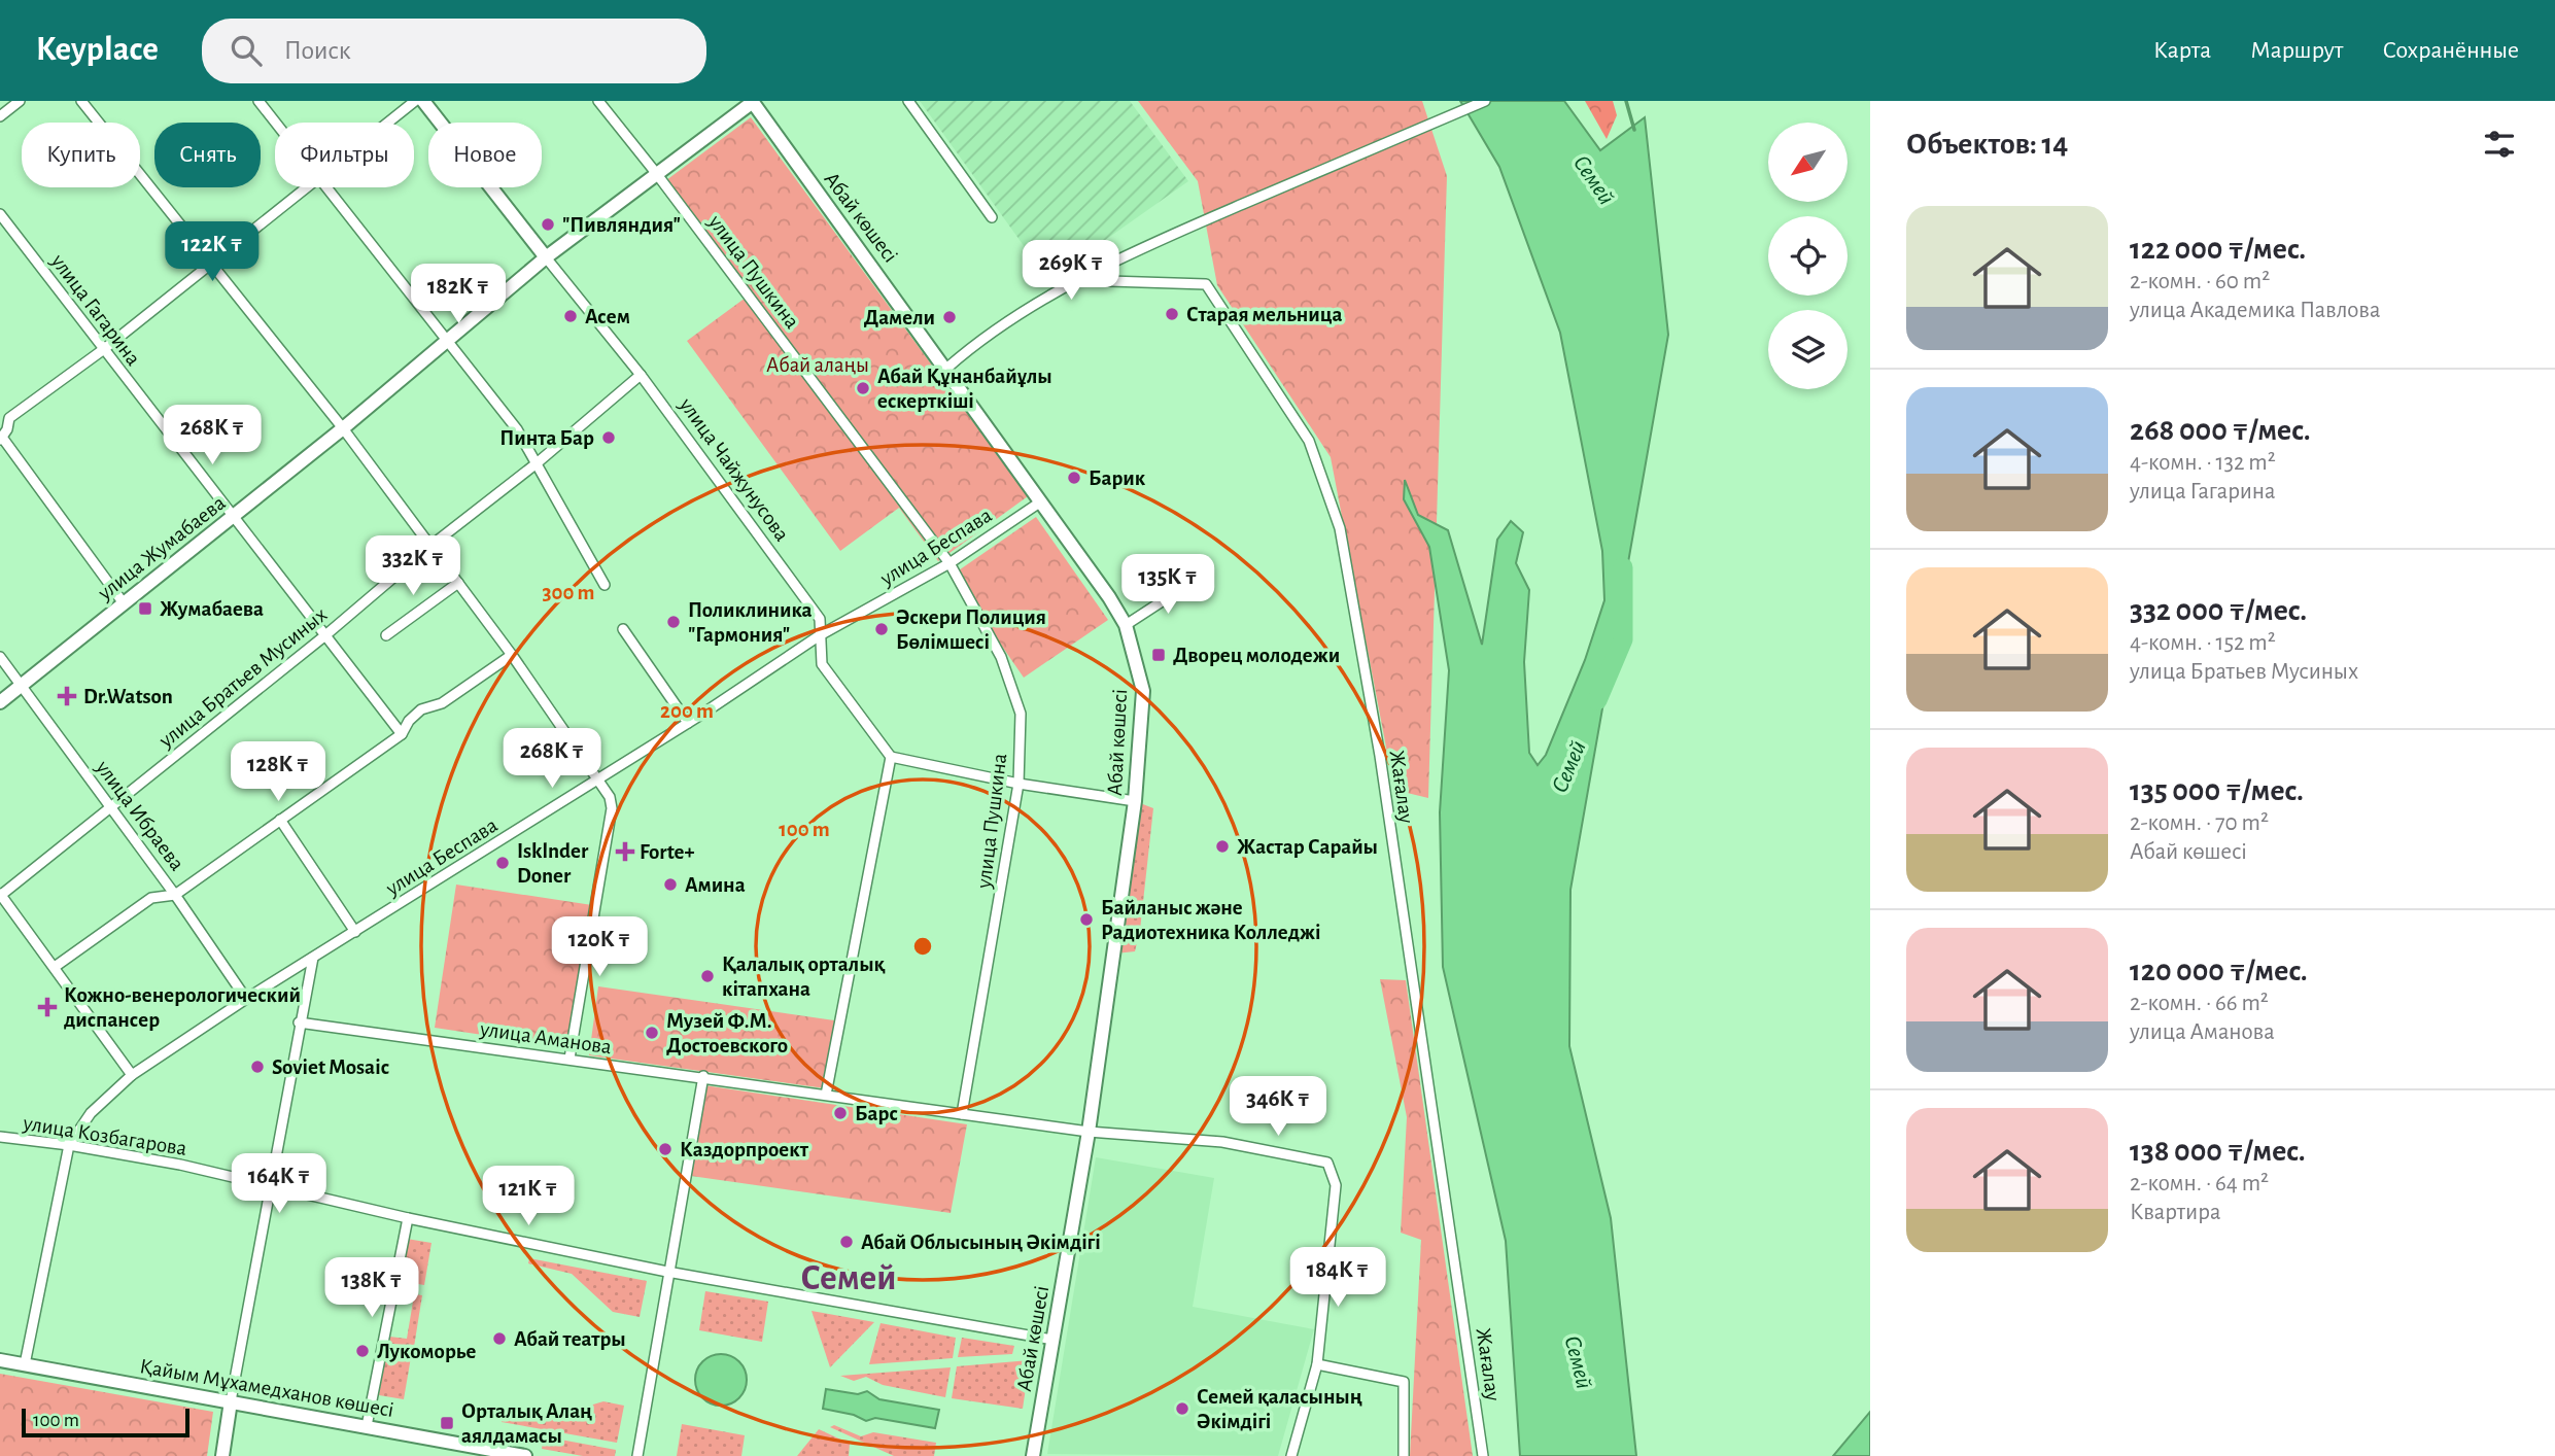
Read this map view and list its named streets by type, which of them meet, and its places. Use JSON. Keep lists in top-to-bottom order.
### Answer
{
  "streets": {
    "street": [
      "Абай көшесі",
      "улица Пушкина",
      "улица Гагарина",
      "улица Чайжунусова",
      "улица Беспава",
      "улица Жумабаева",
      "улица Братьев Мусиных",
      "Жағалау",
      "улица Ибраева",
      "улица Аманова",
      "улица Козбагарова",
      "Қайым Мұхамедханов көшесі"
    ]
  },
  "crossings": [
    ["Абай көшесі", "улица Беспава"],
    ["Абай көшесі", "улица Жумабаева"],
    ["Абай көшесі", "улица Аманова"],
    ["Абай көшесі", "улица Козбагарова"],
    ["улица Пушкина", "улица Беспава"],
    ["улица Пушкина", "улица Жумабаева"],
    ["улица Пушкина", "улица Аманова"],
    ["улица Гагарина", "улица Жумабаева"],
    ["улица Гагарина", "улица Братьев Мусиных"],
    ["улица Чайжунусова", "улица Беспава"],
    ["улица Чайжунусова", "улица Жумабаева"],
    ["улица Чайжунусова", "улица Братьев Мусиных"],
    ["улица Беспава", "улица Ибраева"],
    ["улица Беспава", "улица Козбагарова"],
    ["улица Беспава", "Қайым Мұхамедханов көшесі"],
    ["улица Жумабаева", "улица Ибраева"],
    ["улица Братьев Мусиных", "улица Ибраева"]
  ],
  "districts": ["Семей"],
  "water": ["Семей"],
  "parks": ["Абай алаңы"],
  "places": {
    "other": [
      "\"Пивляндия\"",
      "Старая мельница",
      "Асем",
      "Дамели",
      "Абай Құнанбайұлы ескерткіші",
      "Пинта Бар",
      "Барик",
      "Поликлиника \"Гармония\"",
      "Әскери Полиция Бөлімшесі",
      "Жастар Сарайы",
      "Isklnder Doner",
      "Амина",
      "Байланыс және Радиотехника Колледжі",
      "Қалалық орталық кітапхана",
      "Музей Ф.М. Достоевского",
      "Soviet Mosaic",
      "Барс",
      "Каздорпроект",
      "Абай Облысының Әкімдігі",
      "Абай театры",
      "Лукоморье",
      "Семей қаласының Әкімдігі"
    ],
    "transit": ["Жумабаева", "Дворец молодежи", "Орталық Алаң аялдамасы"],
    "health": ["Dr.Watson", "Forte+", "Кожно-венерологический диспансер"]
  },
  "scale_bar": "100 m",
  "north": "bottom left",
  "page": {
    "header": "Keyplace",
    "search": "Поиск",
    "nav": ["Карта", "Маршрут", "Сохранённые"],
    "heading": "Объектов: 14",
    "chip": [
      "Купить",
      "Снять",
      "Фильтры",
      "Новое"
    ],
    "list": [
      {
        "name": "122 000 ₸/мес.",
        "note": "2-комн. · 60 m² · улица Академика Павлова"
      },
      {
        "name": "268 000 ₸/мес.",
        "note": "4-комн. · 132 m² · улица Гагарина"
      },
      {
        "name": "332 000 ₸/мес.",
        "note": "4-комн. · 152 m² · улица Братьев Мусиных"
      },
      {
        "name": "135 000 ₸/мес.",
        "note": "2-комн. · 70 m² · Абай көшесі"
      },
      {
        "name": "120 000 ₸/мес.",
        "note": "2-комн. · 66 m² · улица Аманова"
      },
      {
        "name": "138 000 ₸/мес.",
        "note": "2-комн. · 64 m² · Квартира"
      }
    ],
    "price": [
      "122K ₸",
      "269K ₸",
      "182K ₸",
      "268K ₸",
      "332K ₸",
      "135K ₸",
      "268K ₸",
      "128K ₸",
      "120K ₸",
      "346K ₸",
      "164K ₸",
      "121K ₸",
      "184K ₸",
      "138K ₸"
    ],
    "scale": "100 m"
  },
  "rings": ["300 m", "200 m", "100 m"]
}
